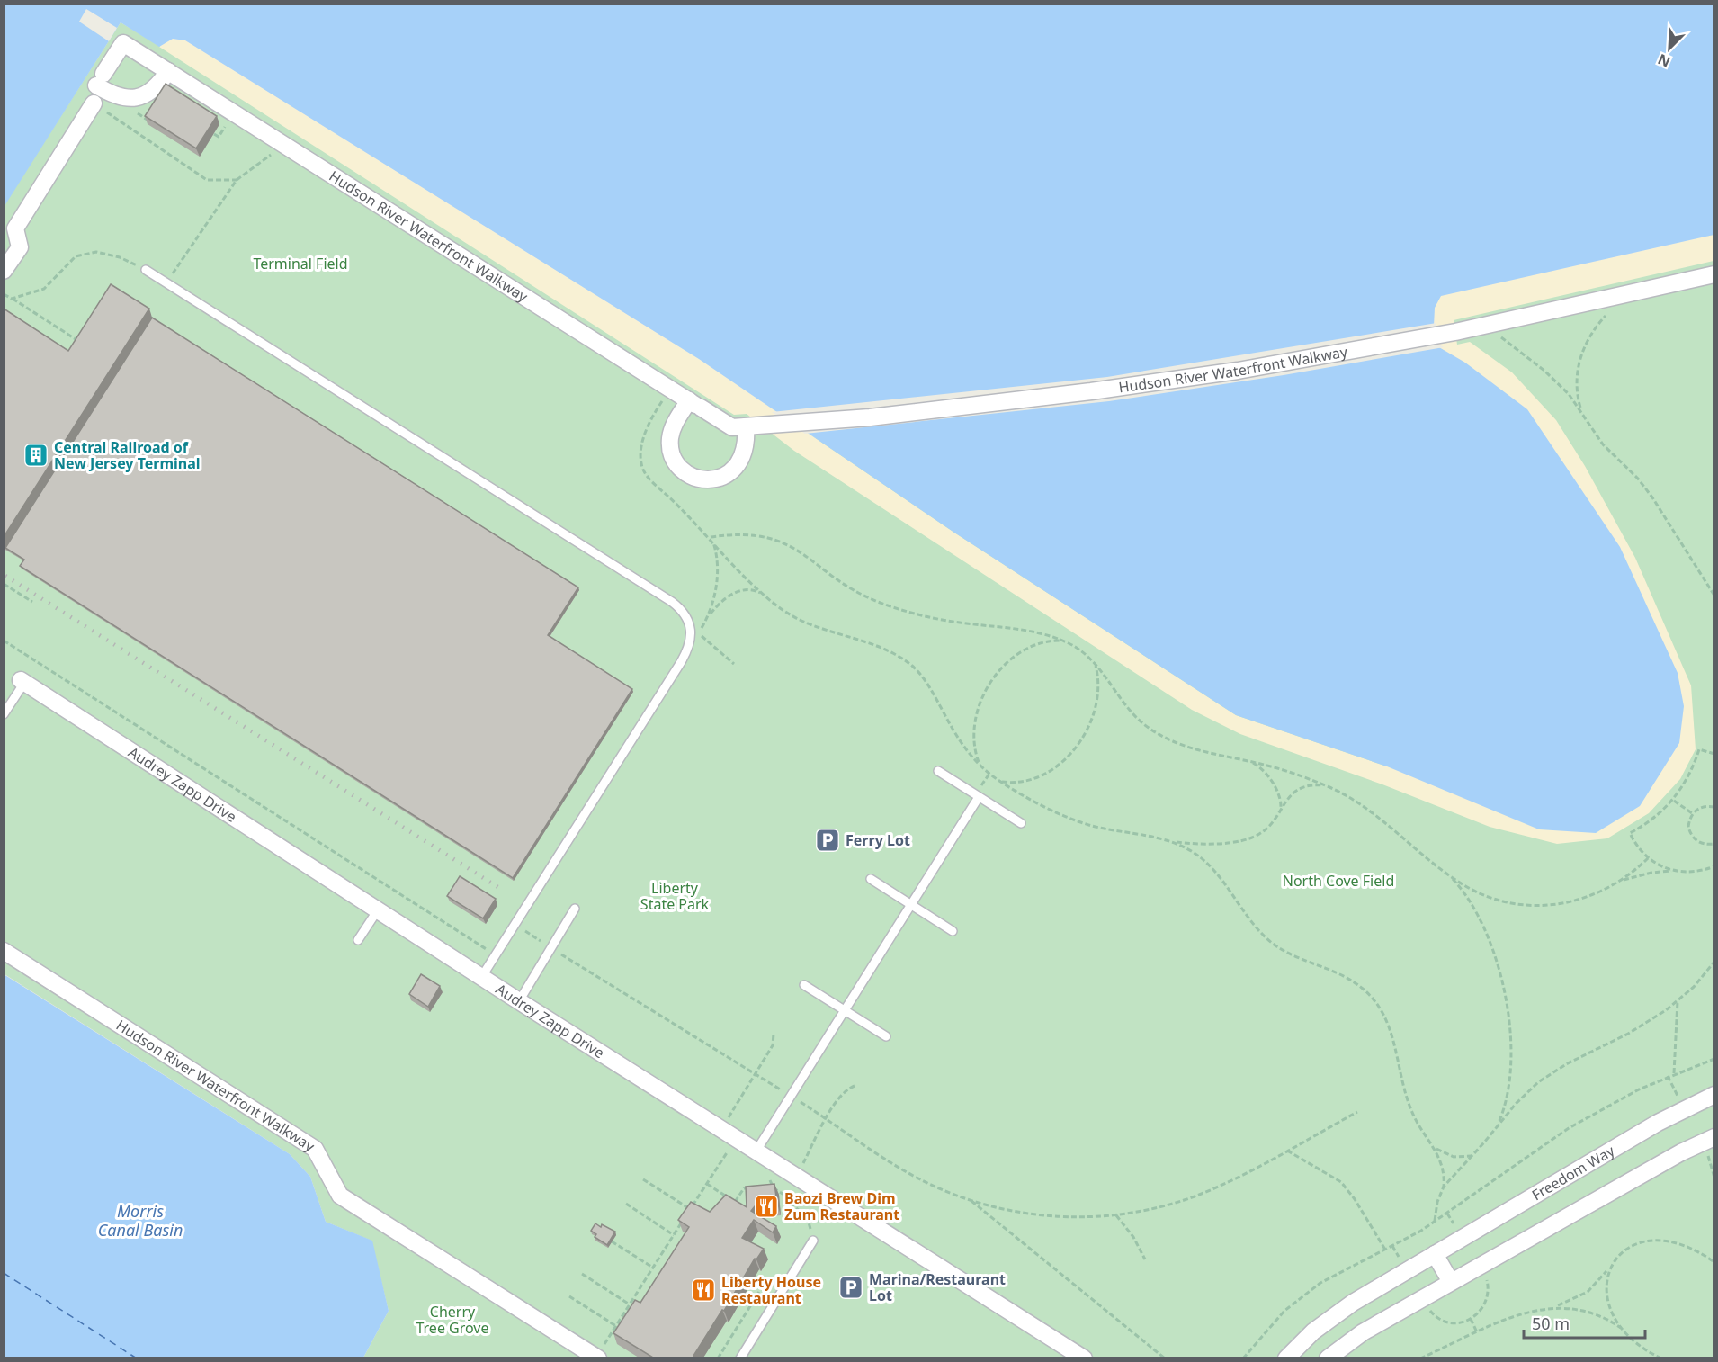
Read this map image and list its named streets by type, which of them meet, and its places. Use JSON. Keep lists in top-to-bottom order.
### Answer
{
  "streets": {
    "street": ["Hudson River Waterfront Walkway", "Audrey Zapp Drive", "Freedom Way"]
  },
  "water": ["Morris Canal Basin"],
  "parks": [
    "Terminal Field",
    "North Cove Field",
    "Liberty State Park",
    "Cherry Tree Grove"
  ],
  "places": {
    "building": ["Central Railroad of New Jersey Terminal"],
    "parking": ["Ferry Lot", "Marina/Restaurant Lot"],
    "restaurant": ["Baozi Brew Dim Zum Restaurant", "Liberty House Restaurant"]
  },
  "scale_bar": "50 m",
  "north": "bottom left"
}
